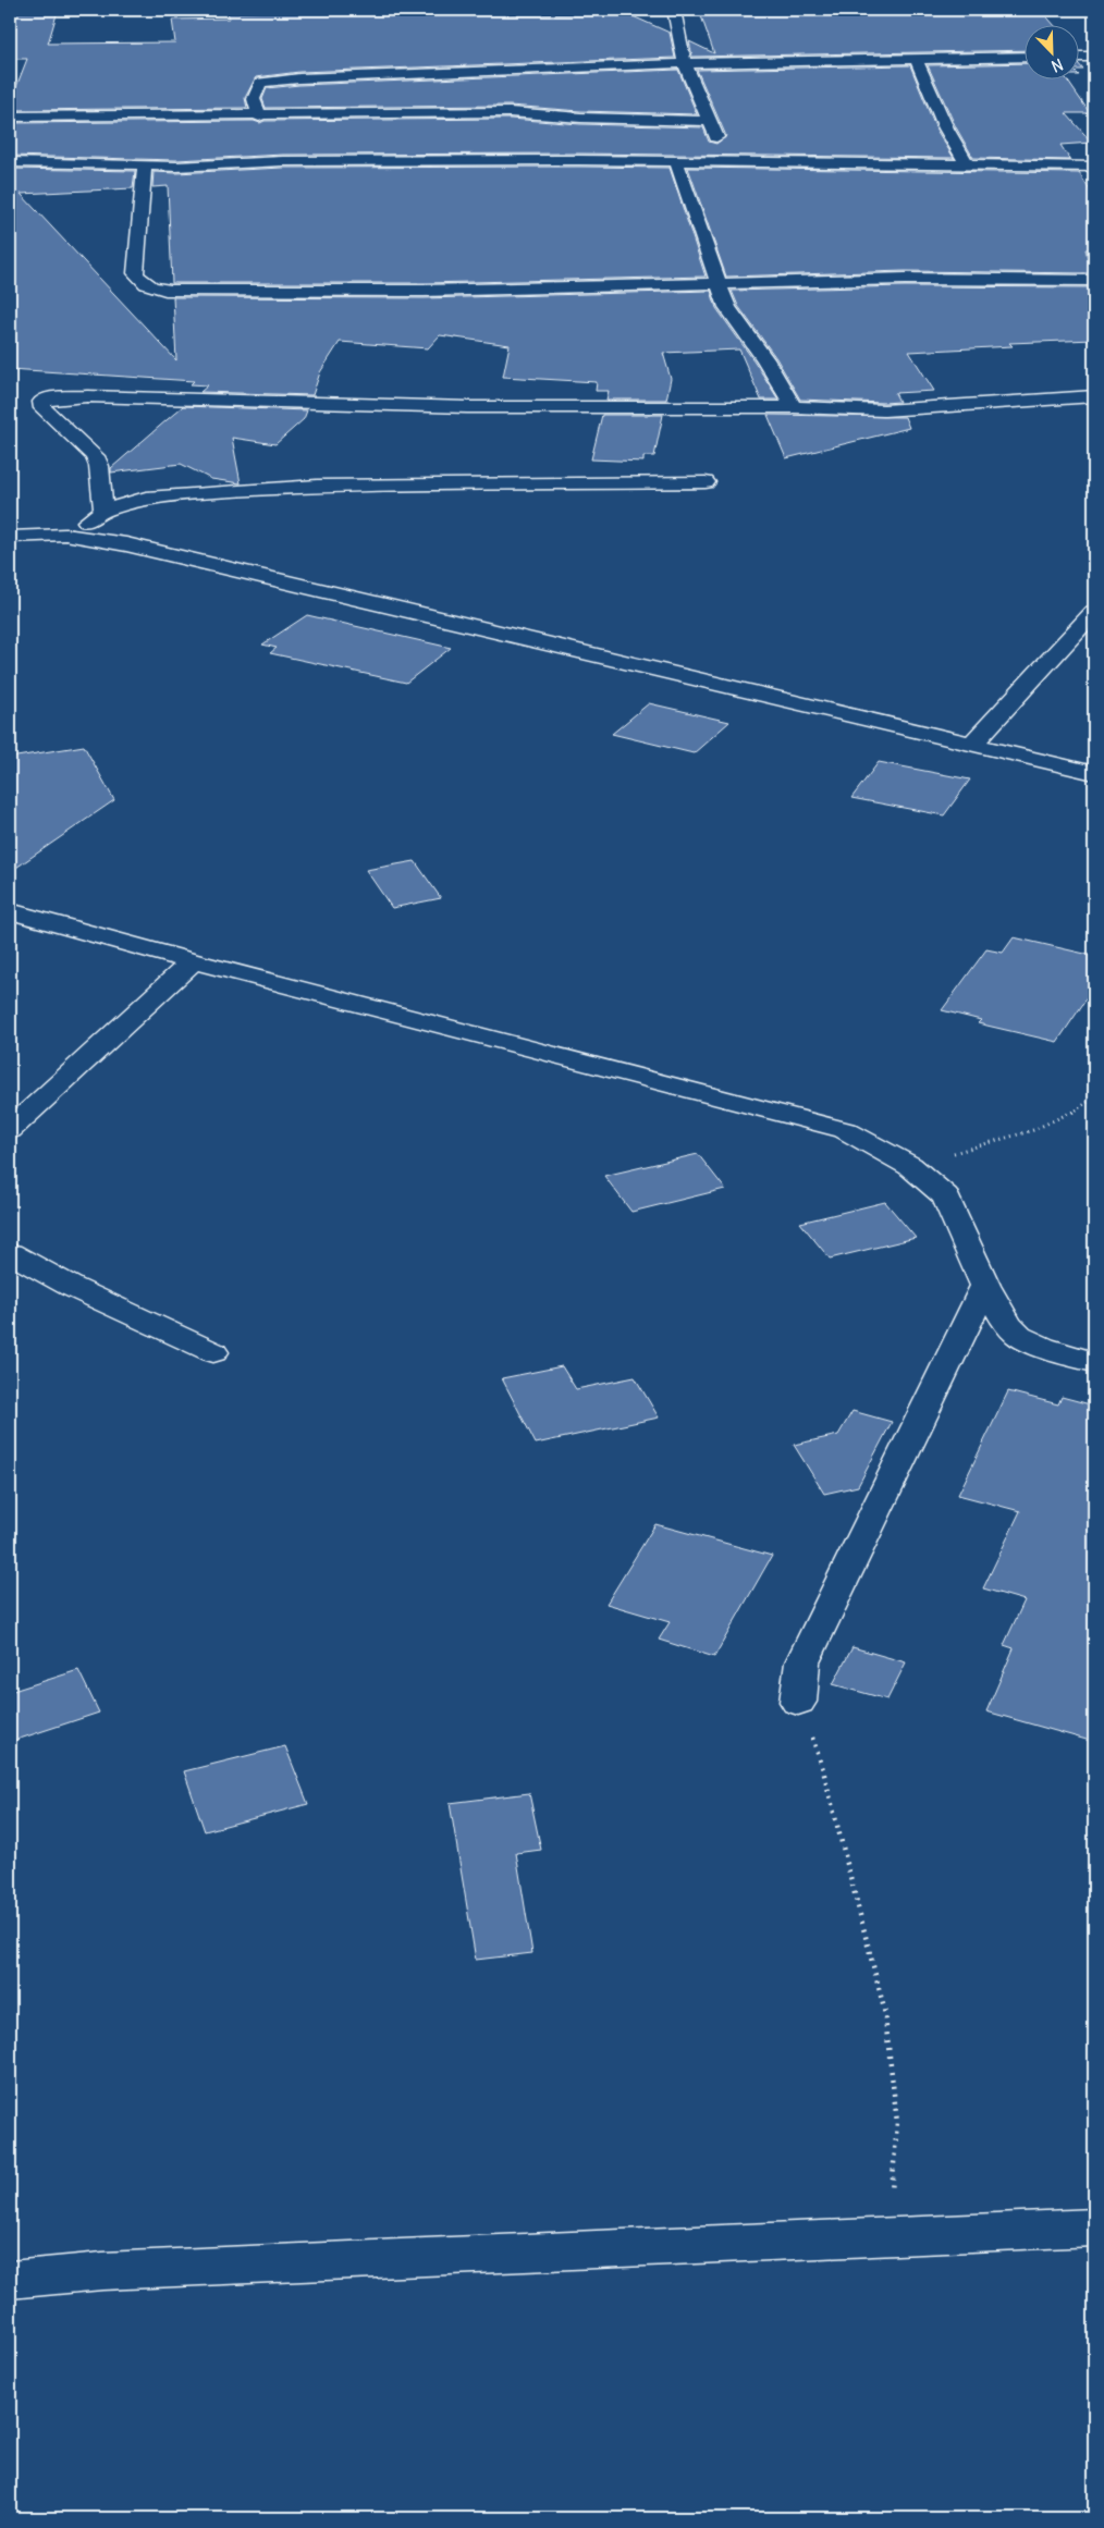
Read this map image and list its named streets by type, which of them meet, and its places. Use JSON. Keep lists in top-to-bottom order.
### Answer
{
  "north": "bottom right"
}
